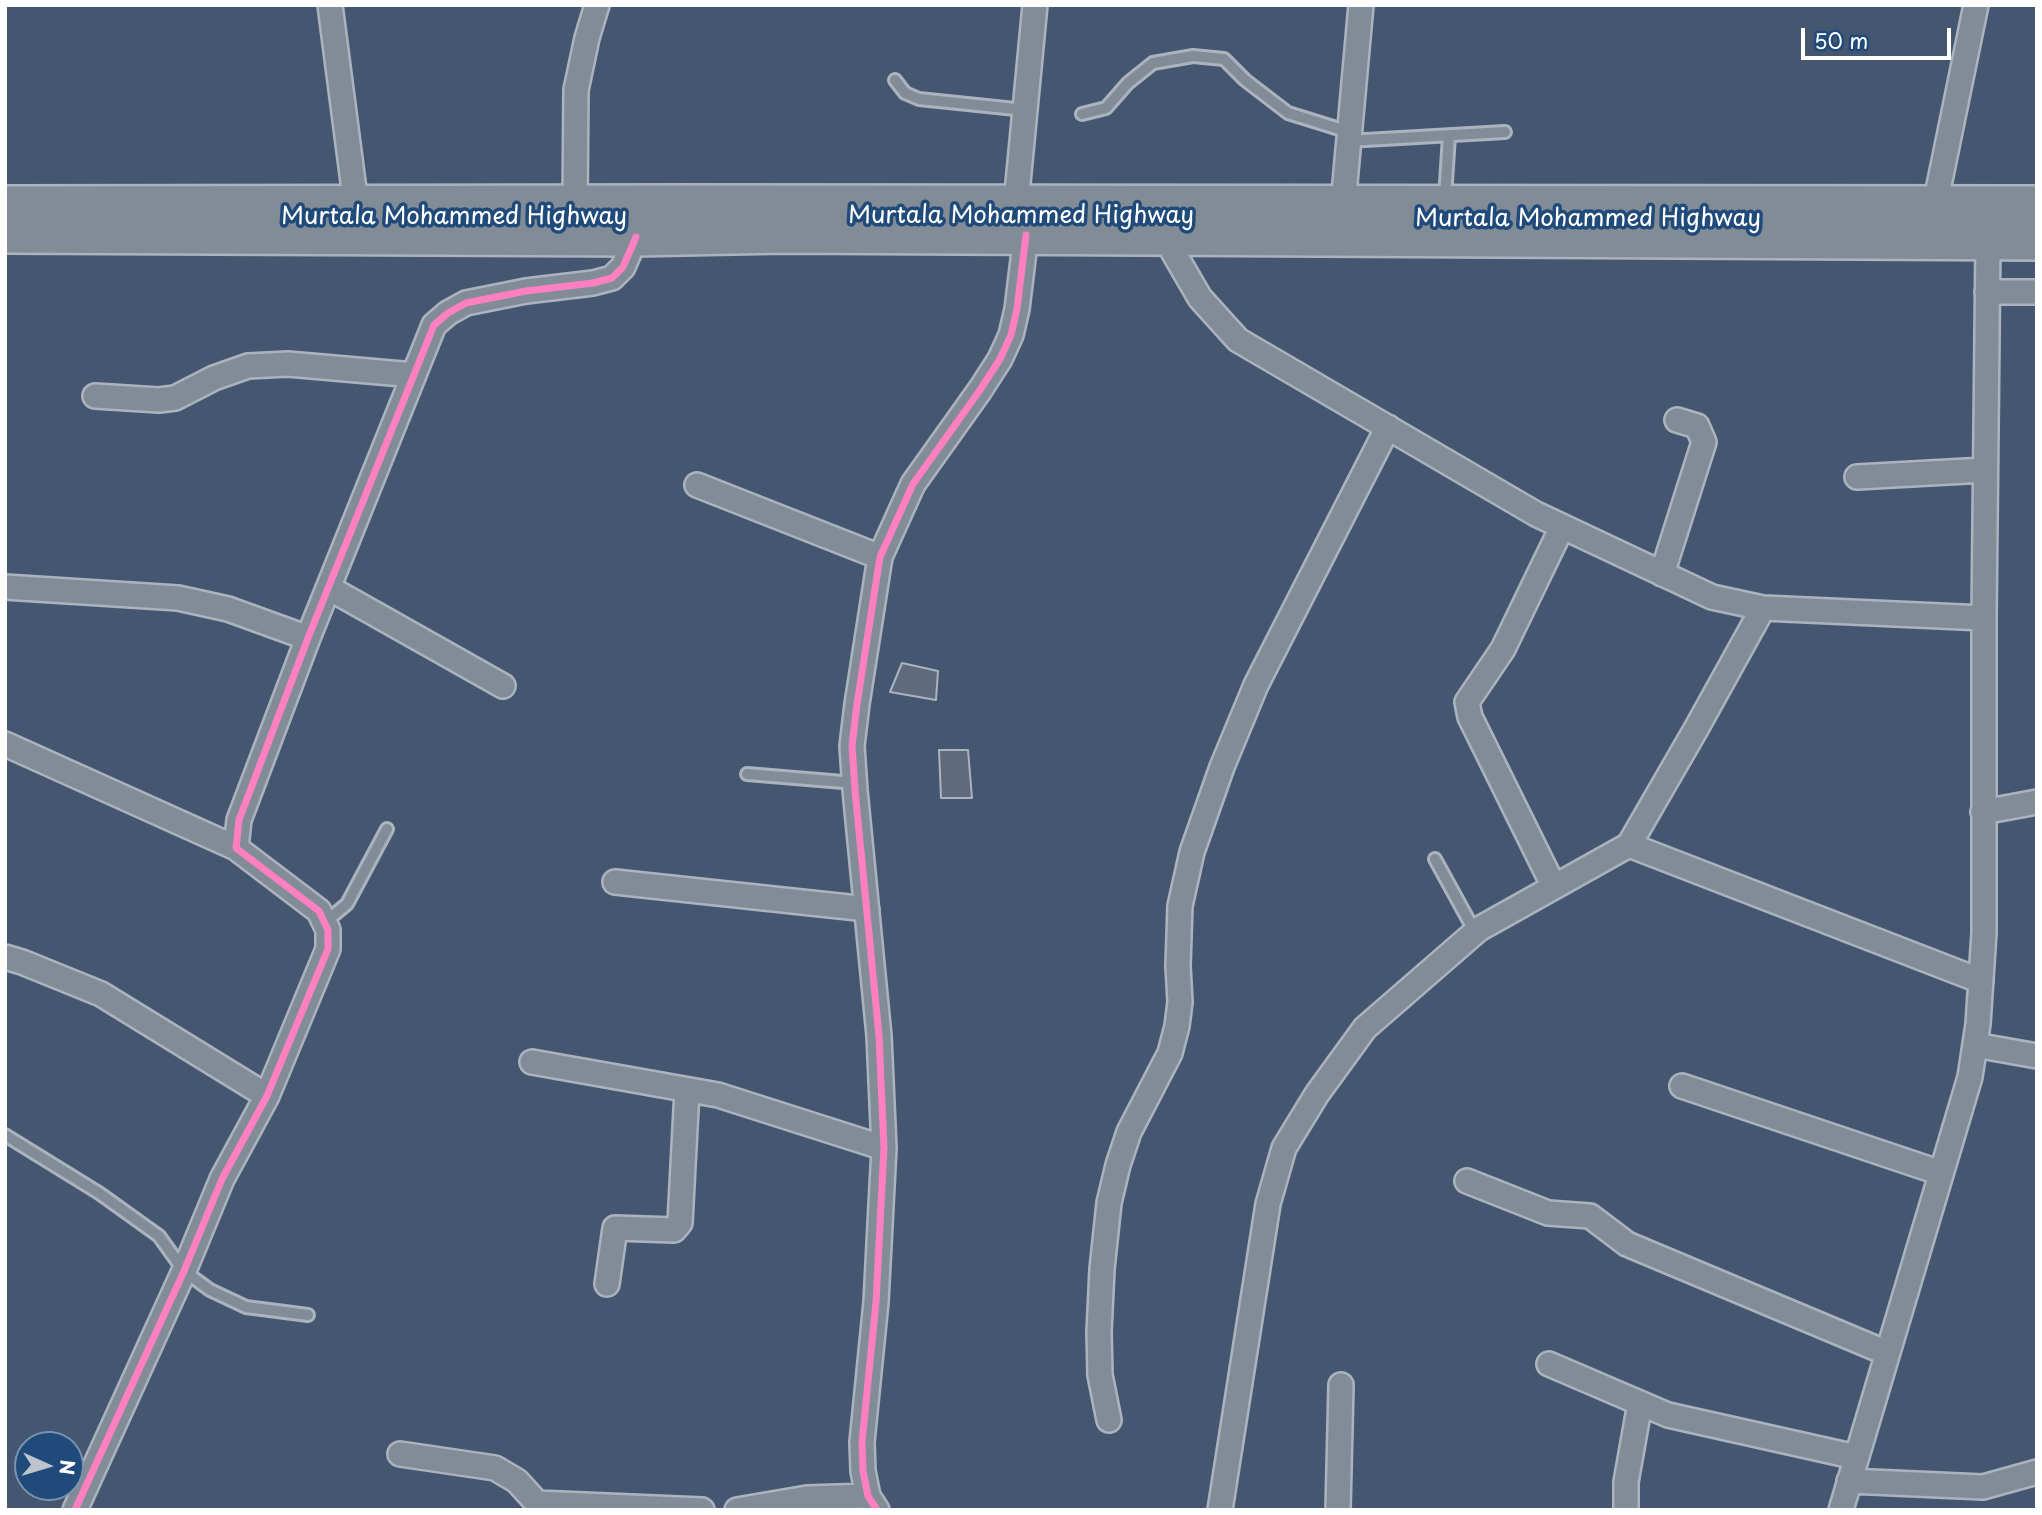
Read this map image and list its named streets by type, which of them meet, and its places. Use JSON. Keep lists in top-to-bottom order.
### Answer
{
  "streets": {
    "highway": ["Murtala Mohammed Highway"]
  },
  "scale_bar": "50 m",
  "north": "right"
}
